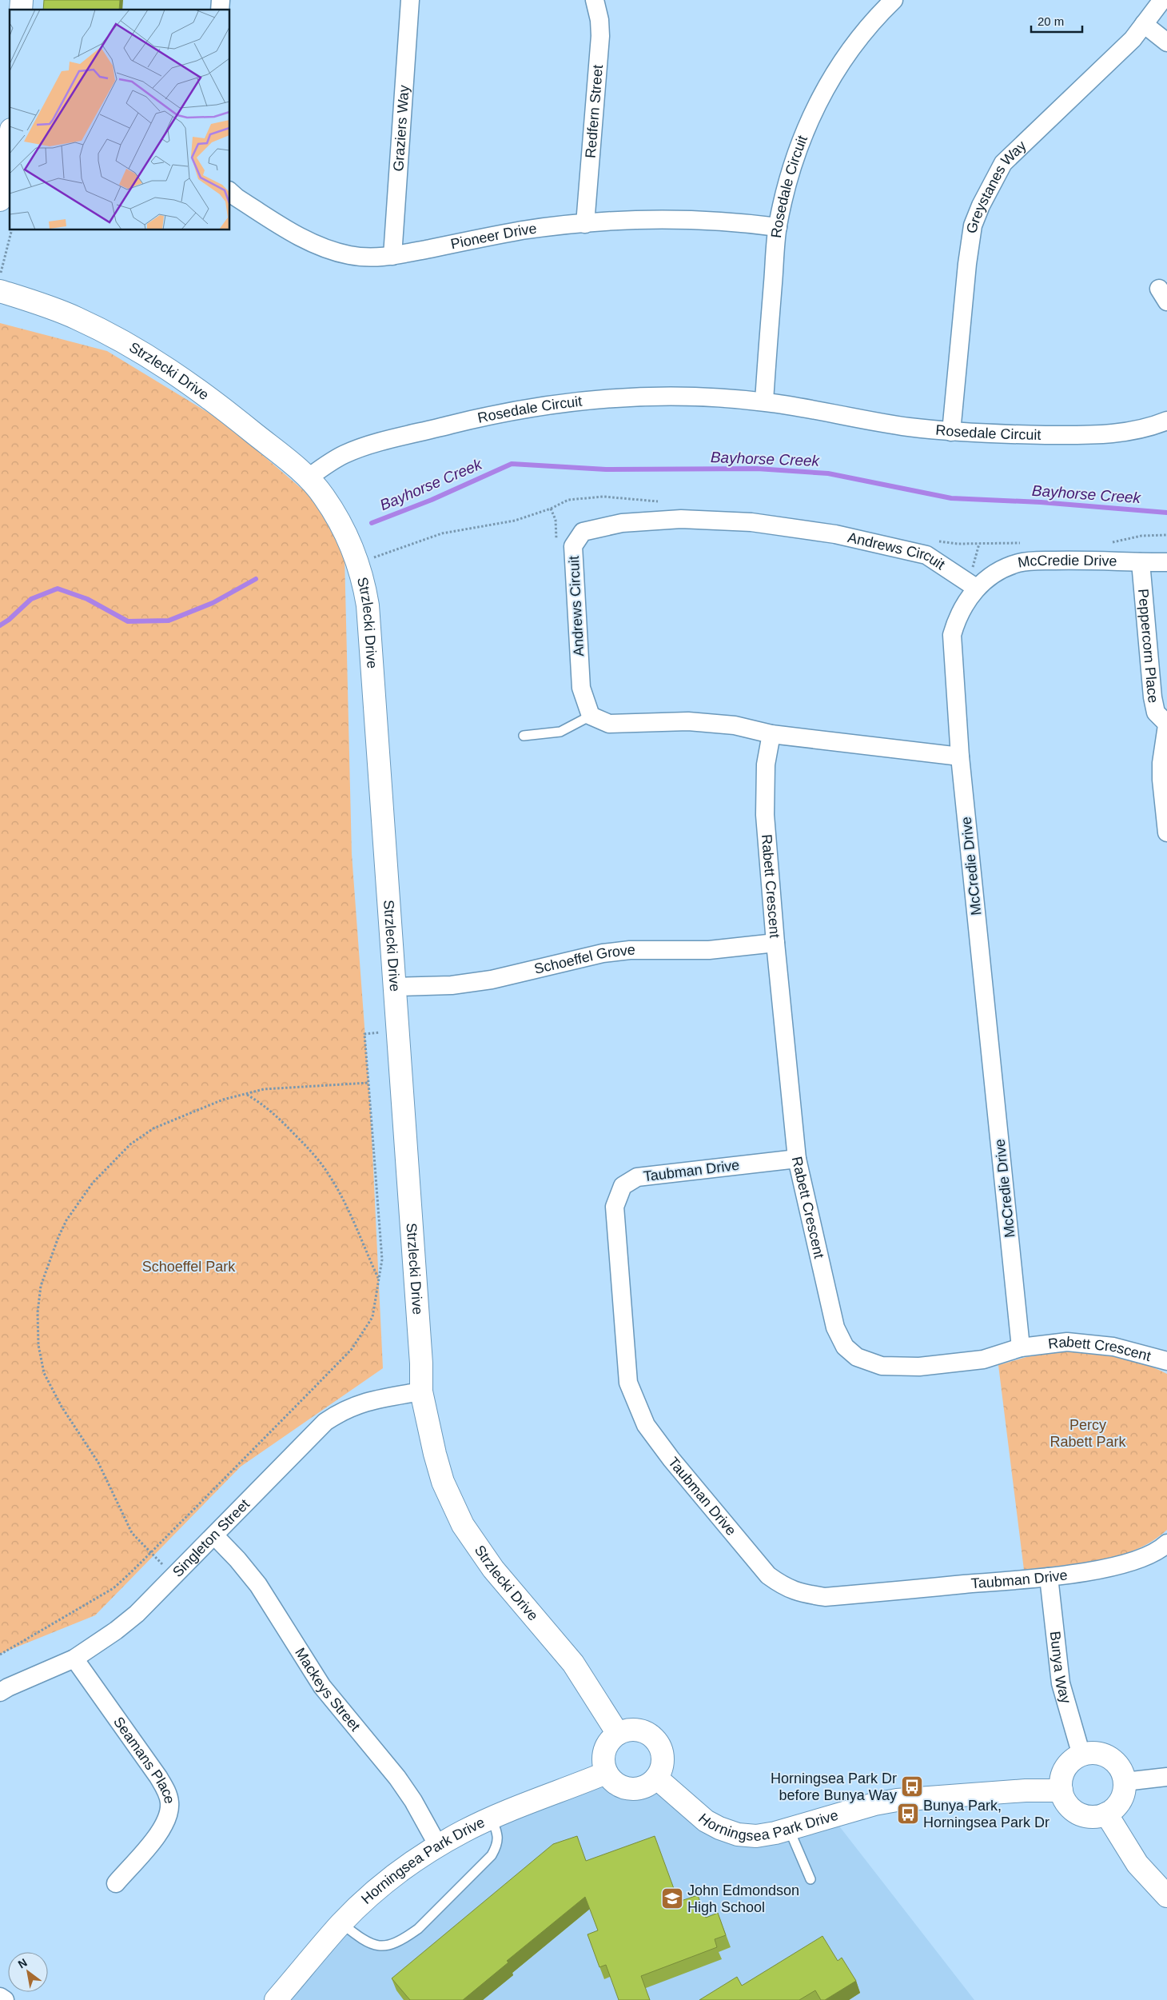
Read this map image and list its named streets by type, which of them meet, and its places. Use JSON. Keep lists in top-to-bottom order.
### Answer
{
  "streets": {
    "street": [
      "Redfern Street",
      "Graziers Way",
      "Rosedale Circuit",
      "Greystanes Way",
      "Pioneer Drive",
      "Strzlecki Drive",
      "Andrews Circuit",
      "McCredie Drive",
      "Peppercorn Place",
      "Rabett Crescent",
      "Schoeffel Grove",
      "Taubman Drive",
      "Singleton Street",
      "Bunya Way",
      "Mackeys Street",
      "Seamans Place",
      "Horningsea Park Drive"
    ]
  },
  "crossings": [
    ["Redfern Street", "Pioneer Drive"],
    ["Graziers Way", "Pioneer Drive"],
    ["Rosedale Circuit", "Greystanes Way"],
    ["Rosedale Circuit", "Pioneer Drive"],
    ["Rosedale Circuit", "Strzlecki Drive"],
    ["Strzlecki Drive", "Schoeffel Grove"],
    ["Strzlecki Drive", "Singleton Street"],
    ["Strzlecki Drive", "Horningsea Park Drive"],
    ["Andrews Circuit", "McCredie Drive"],
    ["McCredie Drive", "Peppercorn Place"],
    ["McCredie Drive", "Rabett Crescent"],
    ["Rabett Crescent", "Schoeffel Grove"],
    ["Rabett Crescent", "Taubman Drive"],
    ["Taubman Drive", "Bunya Way"],
    ["Singleton Street", "Mackeys Street"],
    ["Singleton Street", "Seamans Place"],
    ["Bunya Way", "Horningsea Park Drive"],
    ["Mackeys Street", "Horningsea Park Drive"]
  ],
  "water": ["Bayhorse Creek"],
  "parks": ["Schoeffel Park", "Percy Rabett Park"],
  "places": {
    "bus stop": ["Horningsea Park Dr before Bunya Way", "Bunya Park, Horningsea Park Dr"],
    "school or university": ["John Edmondson High School"]
  },
  "scale_bar": "20 m",
  "north": "top left"
}
